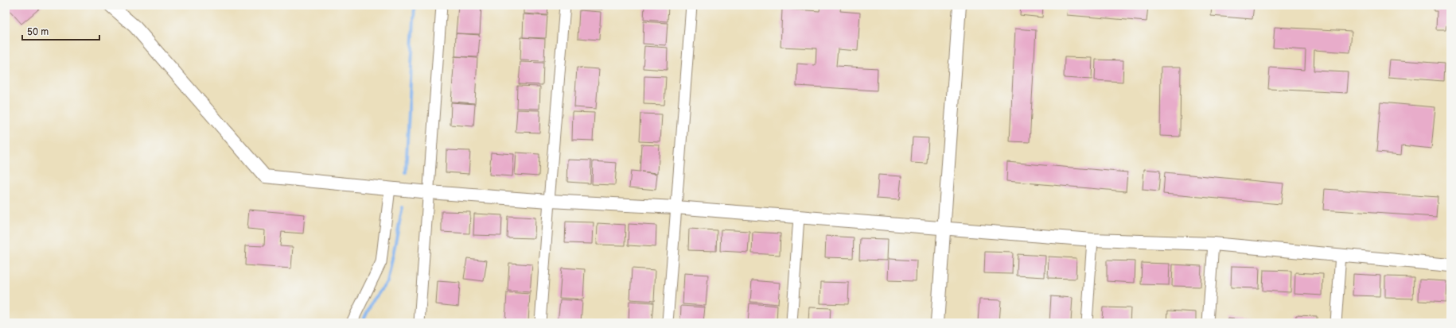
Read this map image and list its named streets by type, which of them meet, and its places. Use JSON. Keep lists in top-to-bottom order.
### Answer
{
  "scale_bar": "50 m"
}
